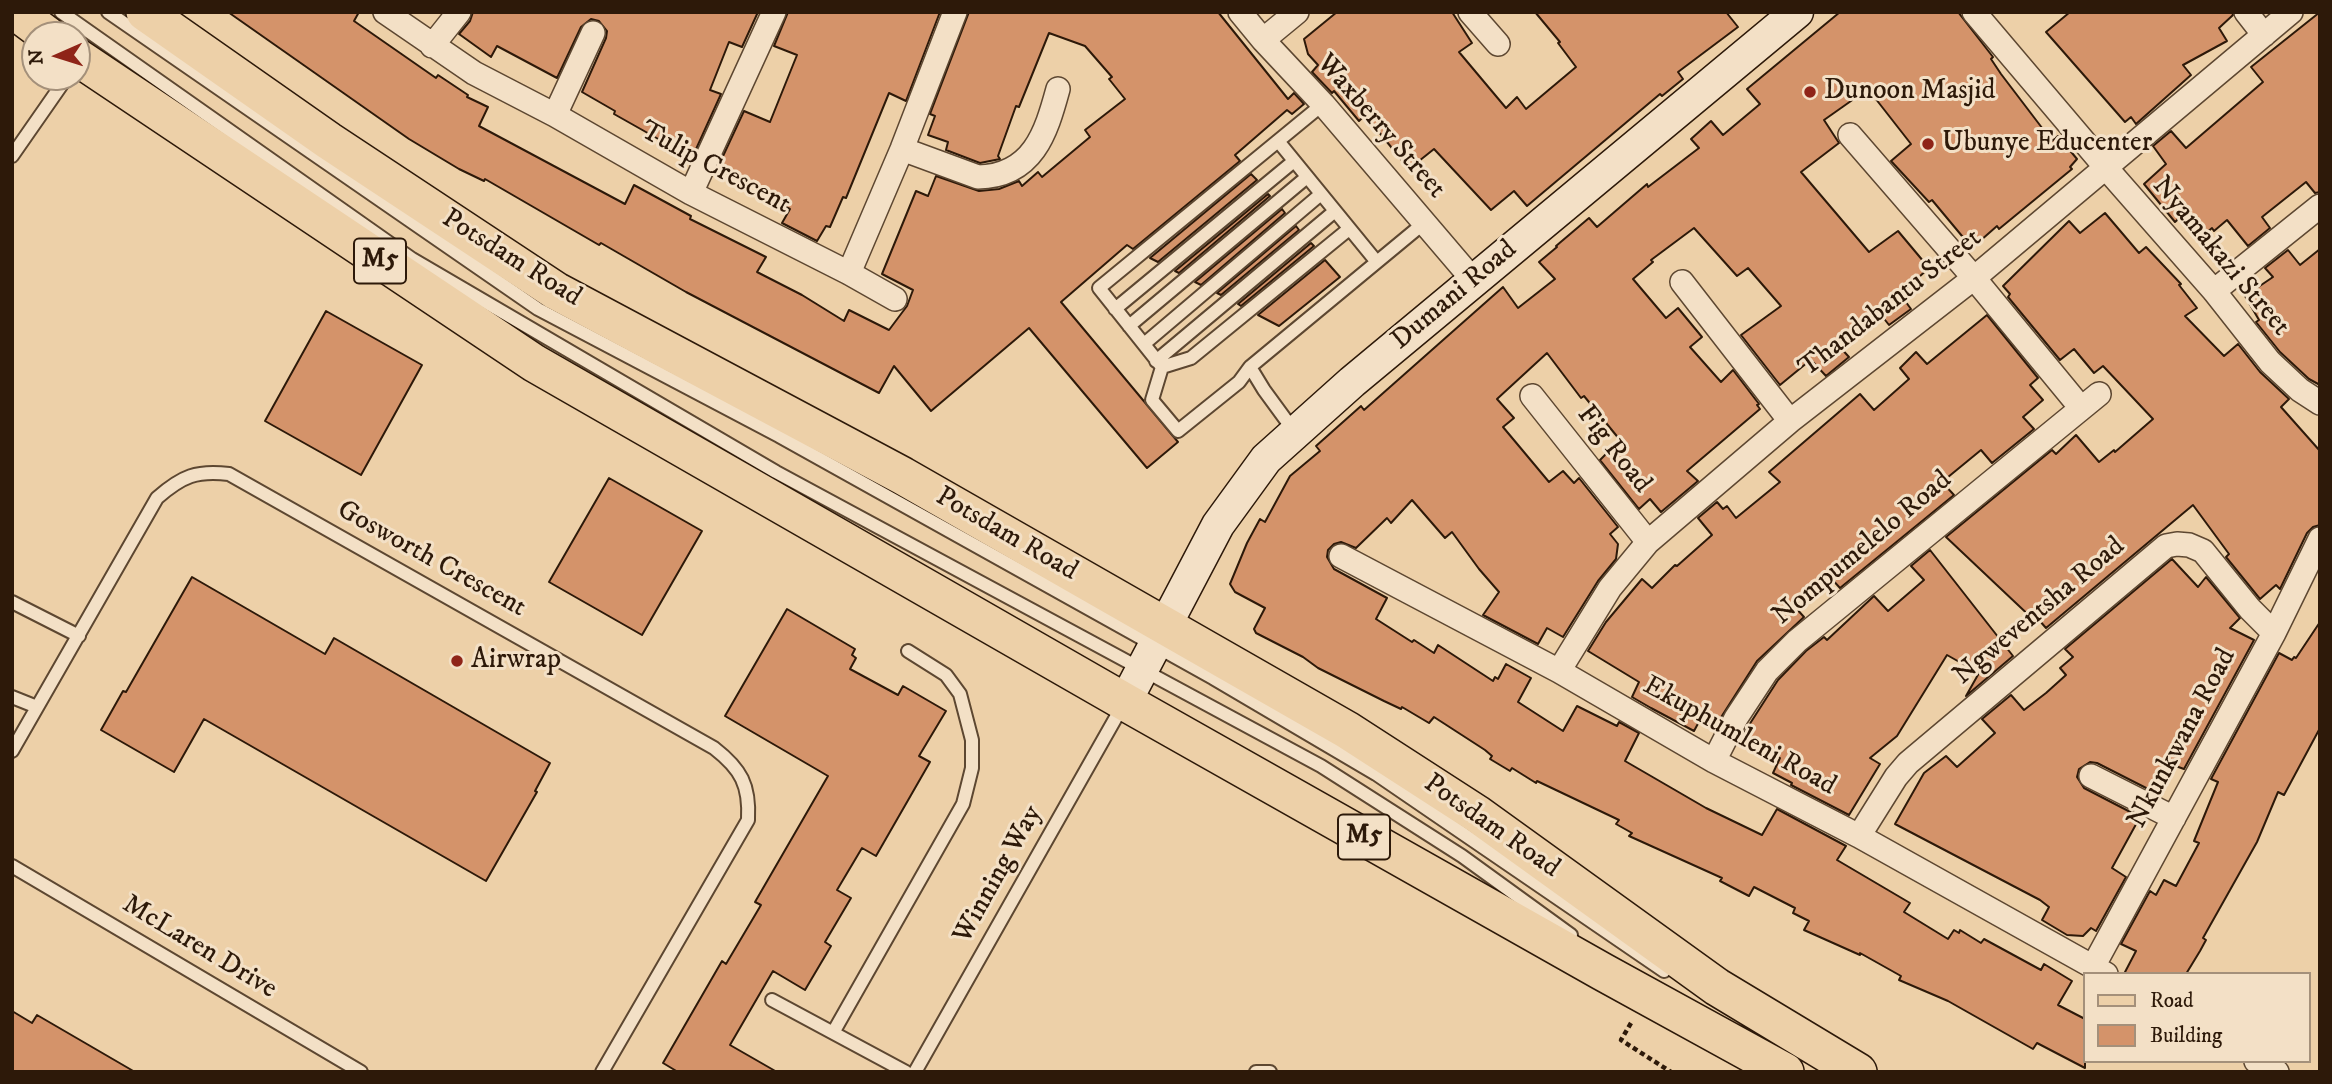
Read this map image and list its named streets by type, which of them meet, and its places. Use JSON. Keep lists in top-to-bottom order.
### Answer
{
  "streets": {
    "main road": ["Potsdam Road", "M5"],
    "street": [
      "Waxberry Street",
      "Tulip Crescent",
      "Nyamakazi Street",
      "Dumani Road",
      "Thandabantu Street",
      "Fig Road",
      "Nompumelelo Road",
      "Ngweventsha Road",
      "Ekuphumleni Road",
      "Nkunkwana Road"
    ],
    "lane": ["Gosworth Crescent", "Winning Way", "McLaren Drive"]
  },
  "crossings": [
    ["Waxberry Street", "Dumani Road"],
    ["Nyamakazi Street", "Thandabantu Street"],
    ["Potsdam Road", "Dumani Road"],
    ["Potsdam Road", "Winning Way"],
    ["Dumani Road", "Winning Way"],
    ["Thandabantu Street", "Fig Road"],
    ["Thandabantu Street", "Ekuphumleni Road"],
    ["Nompumelelo Road", "Ekuphumleni Road"],
    ["Ngweventsha Road", "Ekuphumleni Road"],
    ["Ngweventsha Road", "Nkunkwana Road"],
    ["Ekuphumleni Road", "Nkunkwana Road"]
  ],
  "places": ["Dunoon Masjid", "Ubunye Educenter", "Airwrap"],
  "legend": ["Road", "Building"],
  "north": "left"
}
